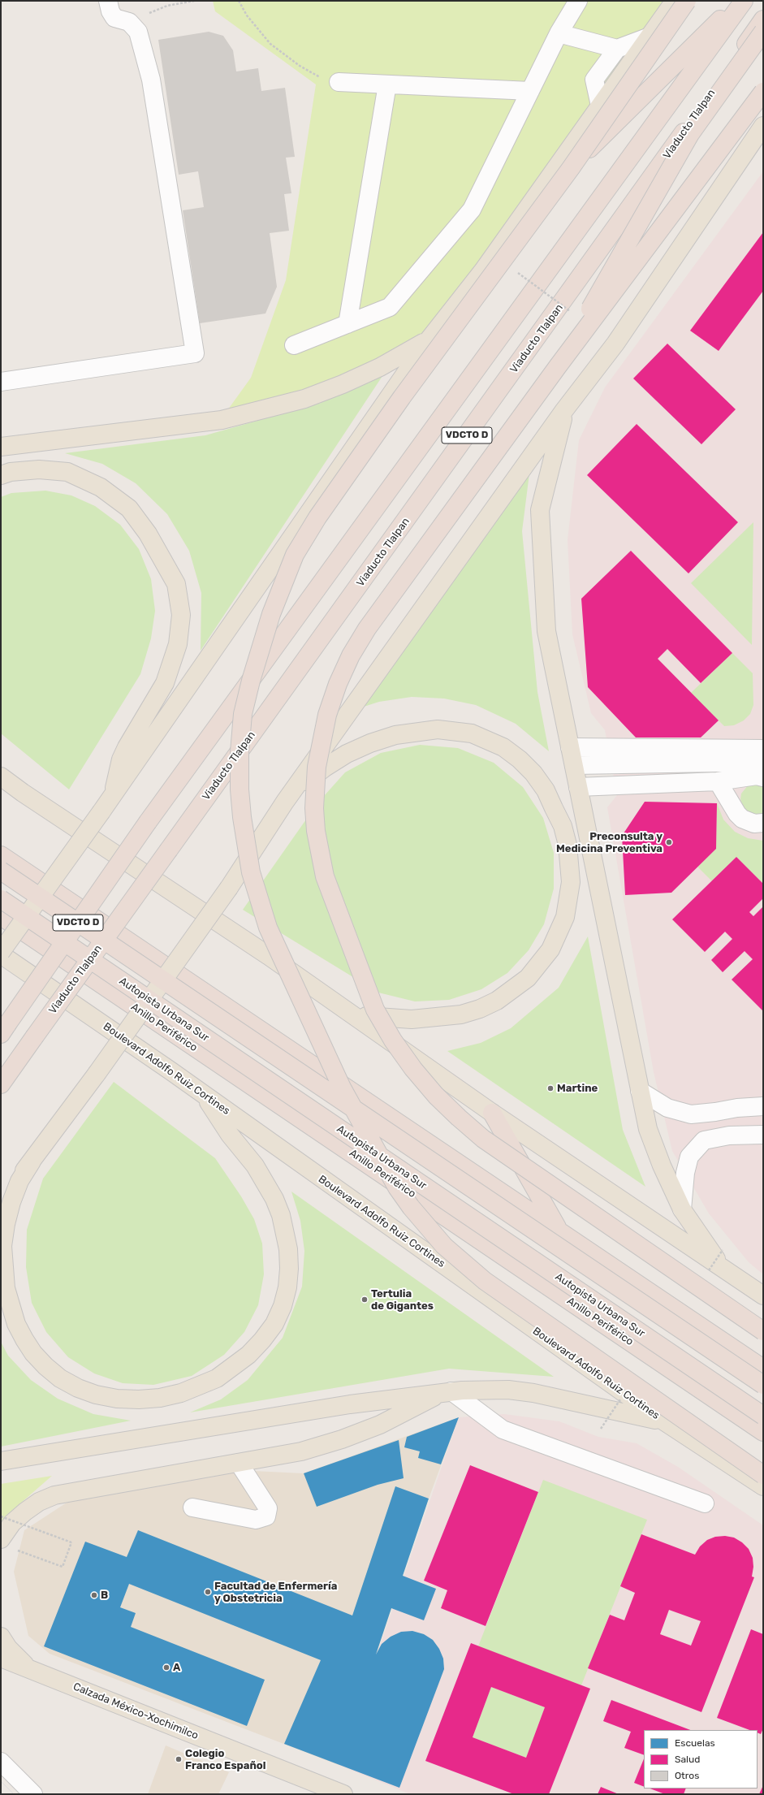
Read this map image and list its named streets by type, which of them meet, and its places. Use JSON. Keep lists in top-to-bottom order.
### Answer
{
  "streets": {
    "highway": [
      "Viaducto Tlalpan",
      "VDCTO D",
      "Autopista Urbana Sur",
      "Anillo Periférico"
    ],
    "main road": ["Boulevard Adolfo Ruiz Cortines", "Calzada México-Xochimilco"]
  },
  "places": [
    "Preconsulta y Medicina Preventiva",
    "Martine",
    "Tertulia de Gigantes",
    "Facultad de Enfermería y Obstetricia",
    "B",
    "A",
    "Colegio Franco Español"
  ],
  "legend": ["Escuelas", "Salud", "Otros"]
}
